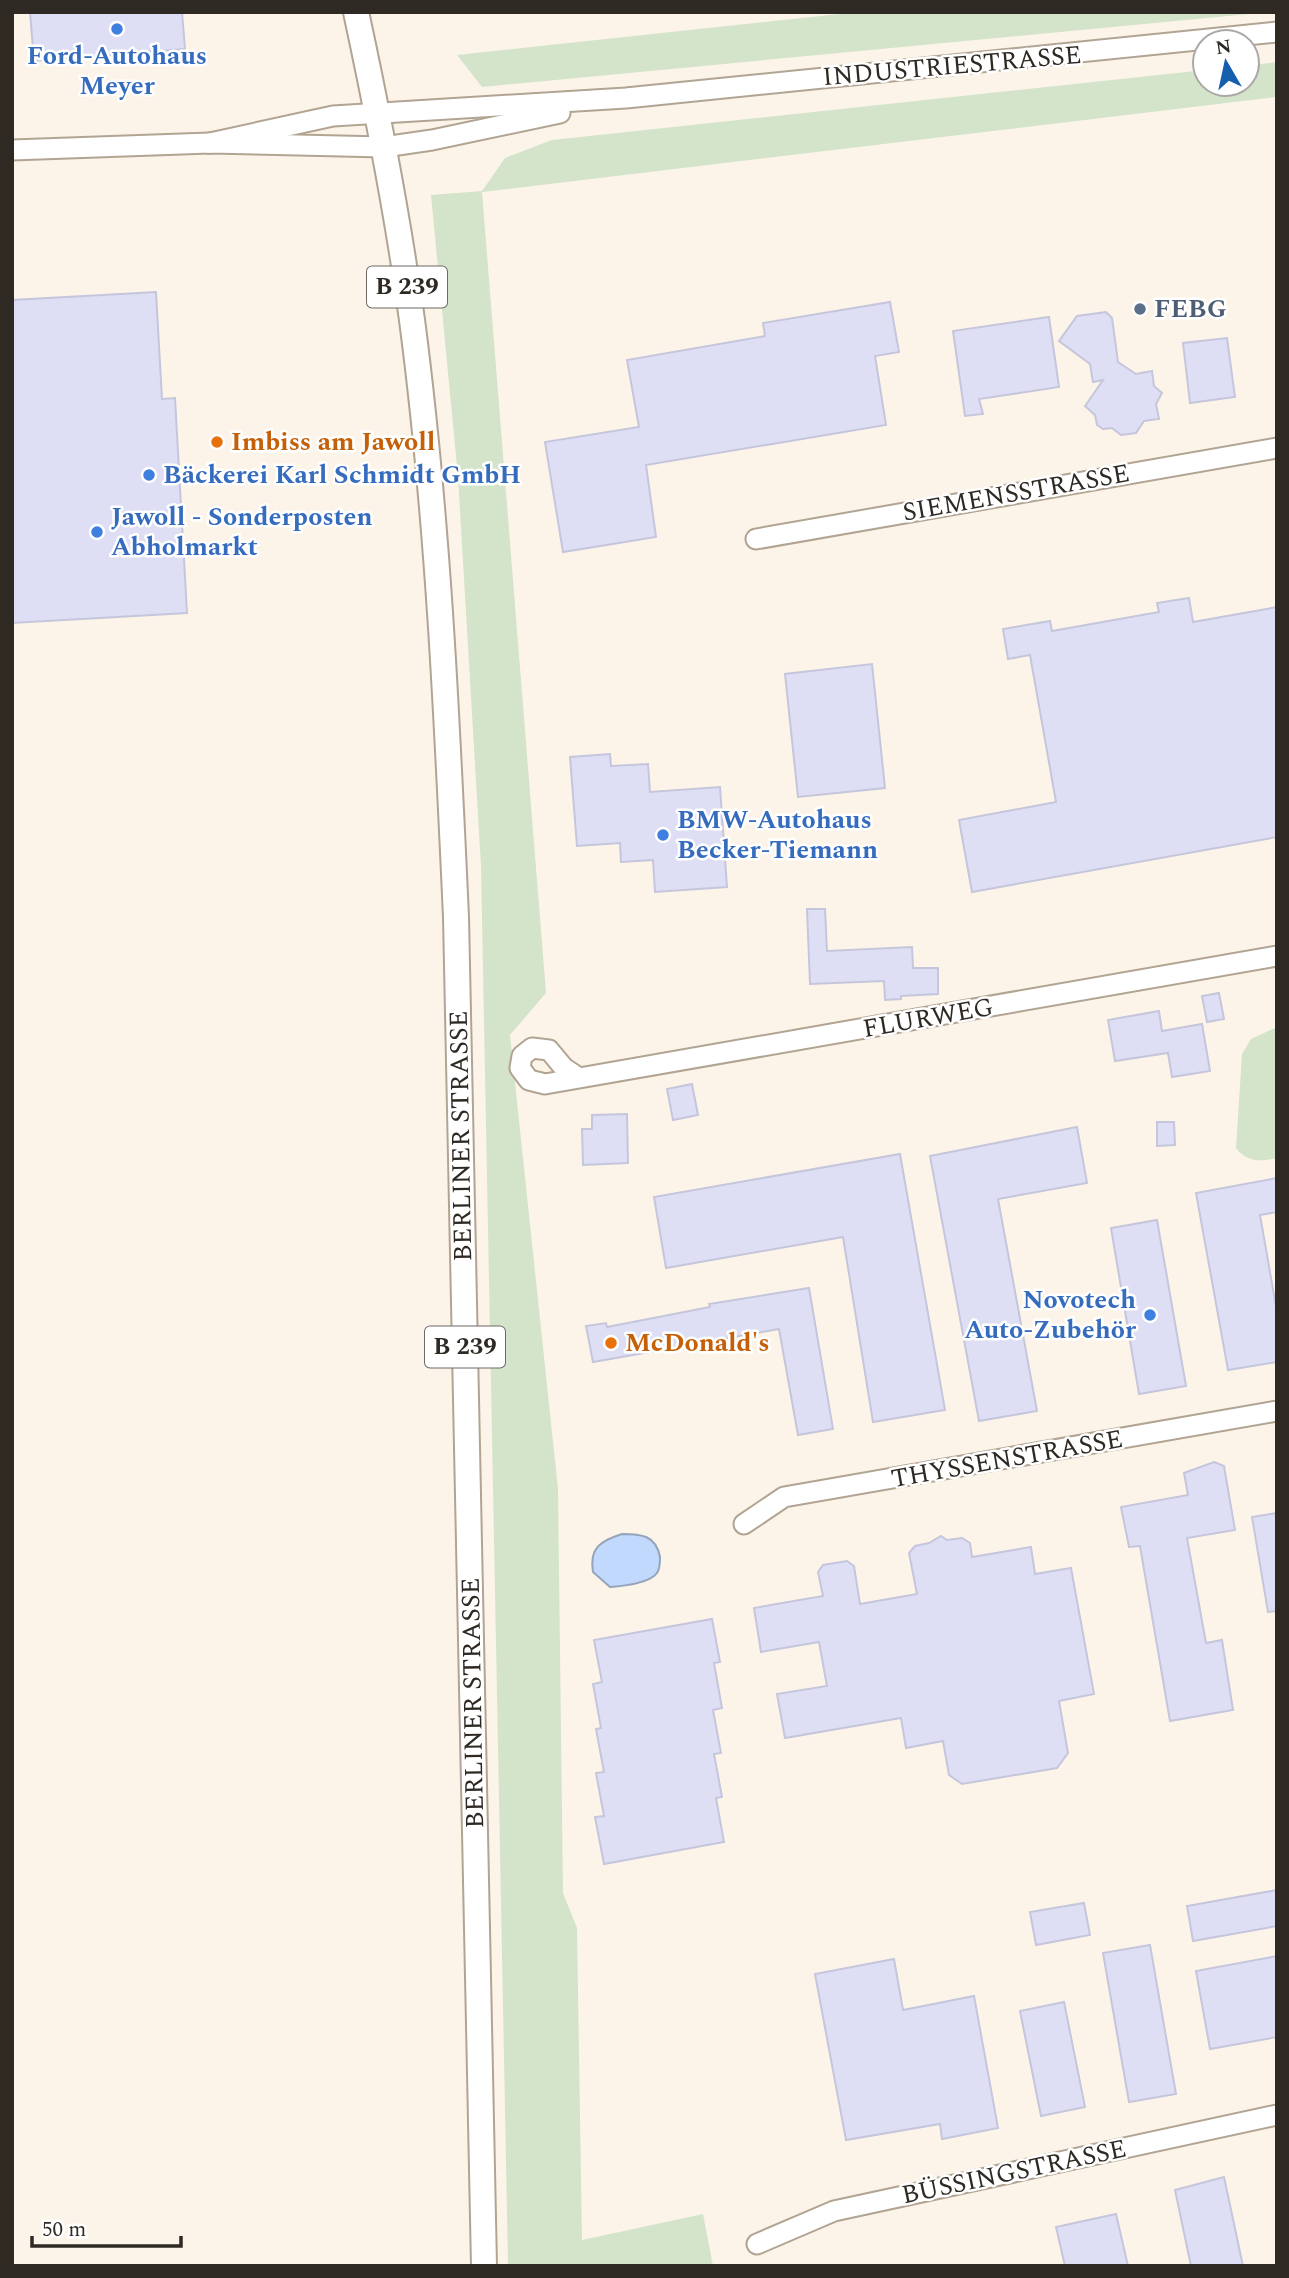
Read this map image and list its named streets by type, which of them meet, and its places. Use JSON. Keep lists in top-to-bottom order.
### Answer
{
  "streets": {
    "main road": ["B 239", "BERLINER STRASSE"],
    "street": [
      "INDUSTRIESTRASSE",
      "SIEMENSSTRASSE",
      "FLURWEG",
      "THYSSENSTRASSE",
      "BÜSSINGSTRASSE"
    ]
  },
  "crossings": [
    ["INDUSTRIESTRASSE", "BERLINER STRASSE"]
  ],
  "places": [
    "Ford-Autohaus Meyer",
    "FEBG",
    "Imbiss am Jawoll",
    "Bäckerei Karl Schmidt GmbH",
    "Jawoll - Sonderposten Abholmarkt",
    "BMW-Autohaus Becker-Tiemann",
    "Novotech Auto-Zubehör",
    "McDonald's"
  ],
  "scale_bar": "50 m",
  "north": "top"
}
